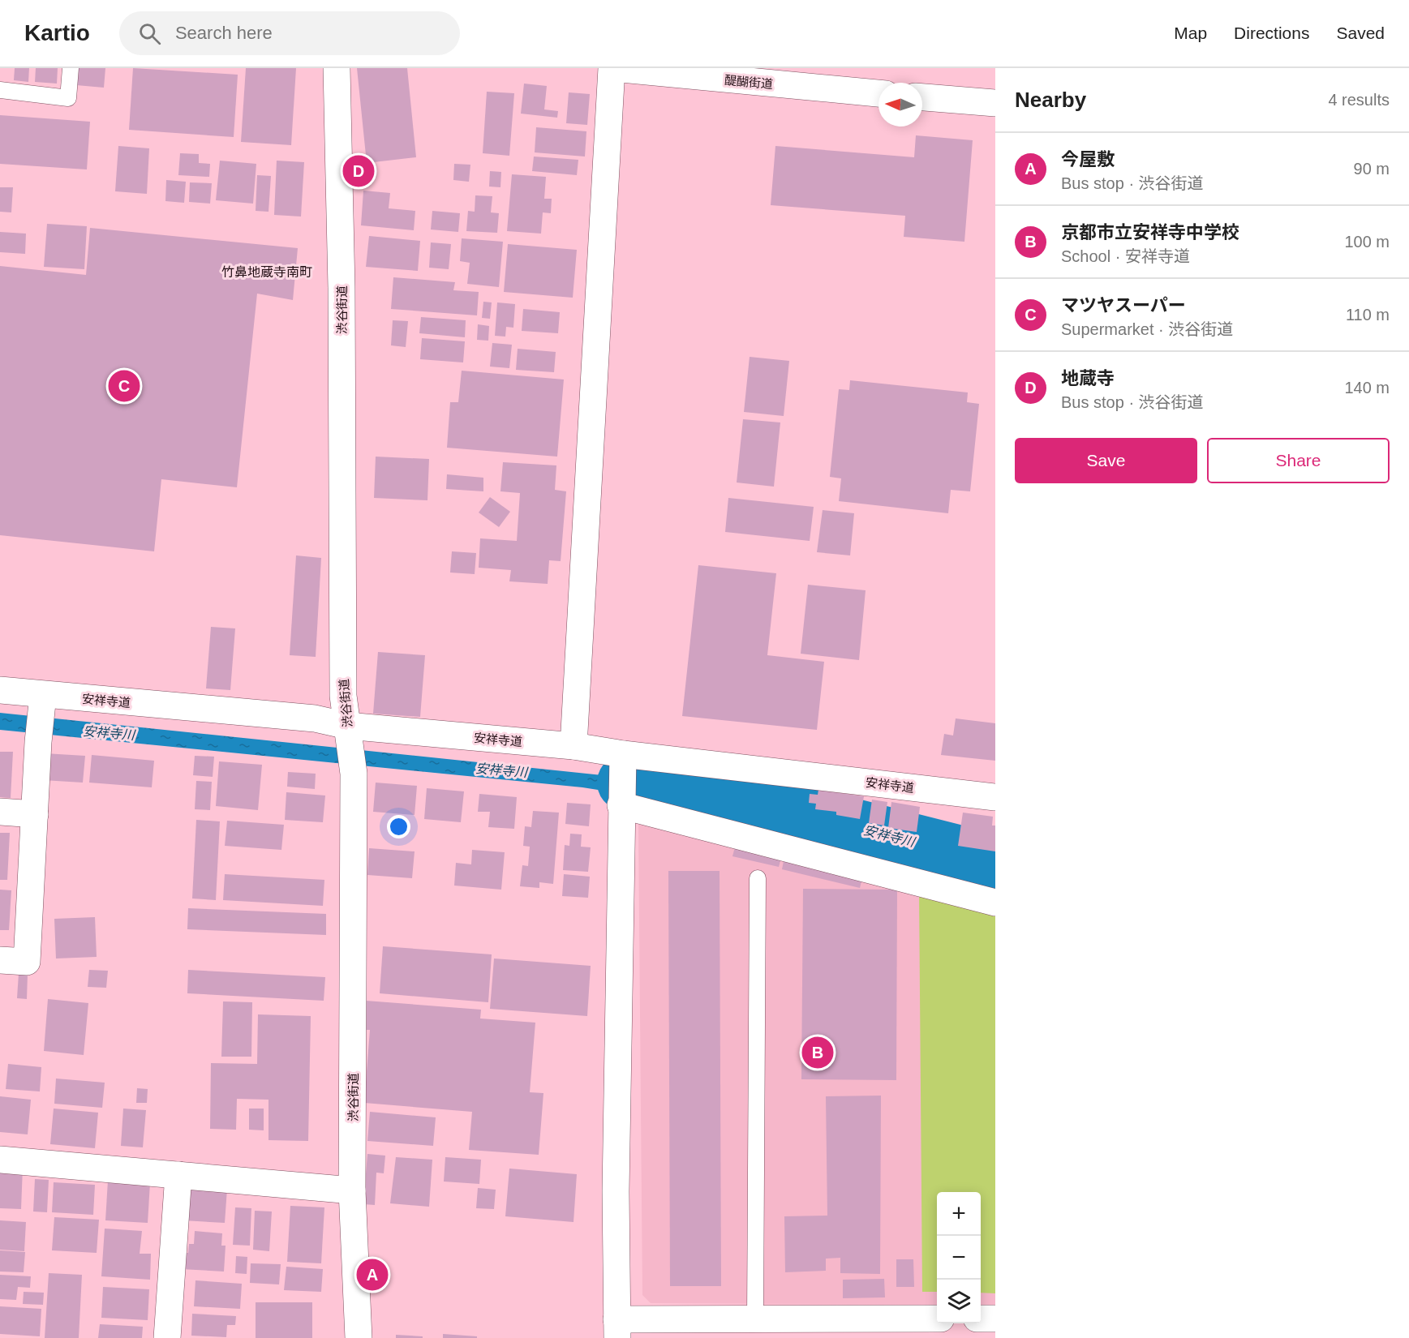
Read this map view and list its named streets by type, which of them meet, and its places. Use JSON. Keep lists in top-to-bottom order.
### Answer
{
  "streets": {
    "street": ["醍醐街道", "渋谷街道", "安祥寺道"]
  },
  "crossings": [
    ["渋谷街道", "安祥寺道"]
  ],
  "districts": ["竹鼻地蔵寺南町"],
  "water": ["安祥寺川"],
  "north": "left",
  "page": {
    "header": "Kartio",
    "search": "Search here",
    "nav": ["Map", "Directions", "Saved"],
    "heading": ["Nearby", "4 results"],
    "list": [
      {
        "mark": "A",
        "name": "今屋敷",
        "note": "Bus stop · 渋谷街道",
        "value": "90 m"
      },
      {
        "mark": "B",
        "name": "京都市立安祥寺中学校",
        "note": "School · 安祥寺道",
        "value": "100 m"
      },
      {
        "mark": "C",
        "name": "マツヤスーパー",
        "note": "Supermarket · 渋谷街道",
        "value": "110 m"
      },
      {
        "mark": "D",
        "name": "地蔵寺",
        "note": "Bus stop · 渋谷街道",
        "value": "140 m"
      }
    ],
    "pins": [
      "D",
      "C",
      "B",
      "A"
    ],
    "buttons": ["Save", "Share"],
    "map_buttons": ["+", "−"]
  }
}
